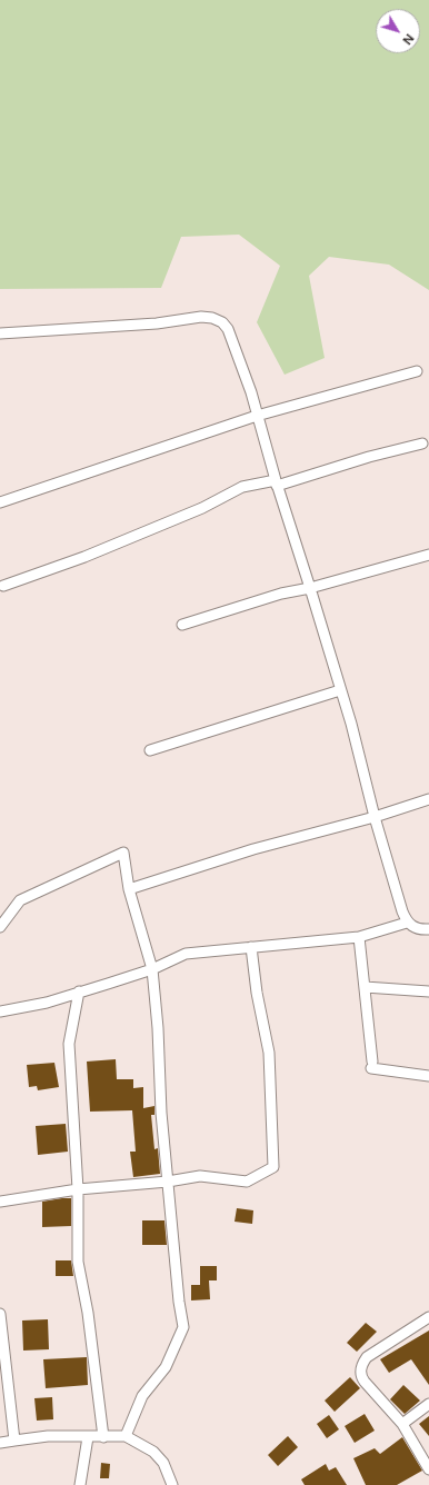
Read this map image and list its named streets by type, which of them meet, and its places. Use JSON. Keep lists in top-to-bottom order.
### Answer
{
  "north": "bottom right"
}
